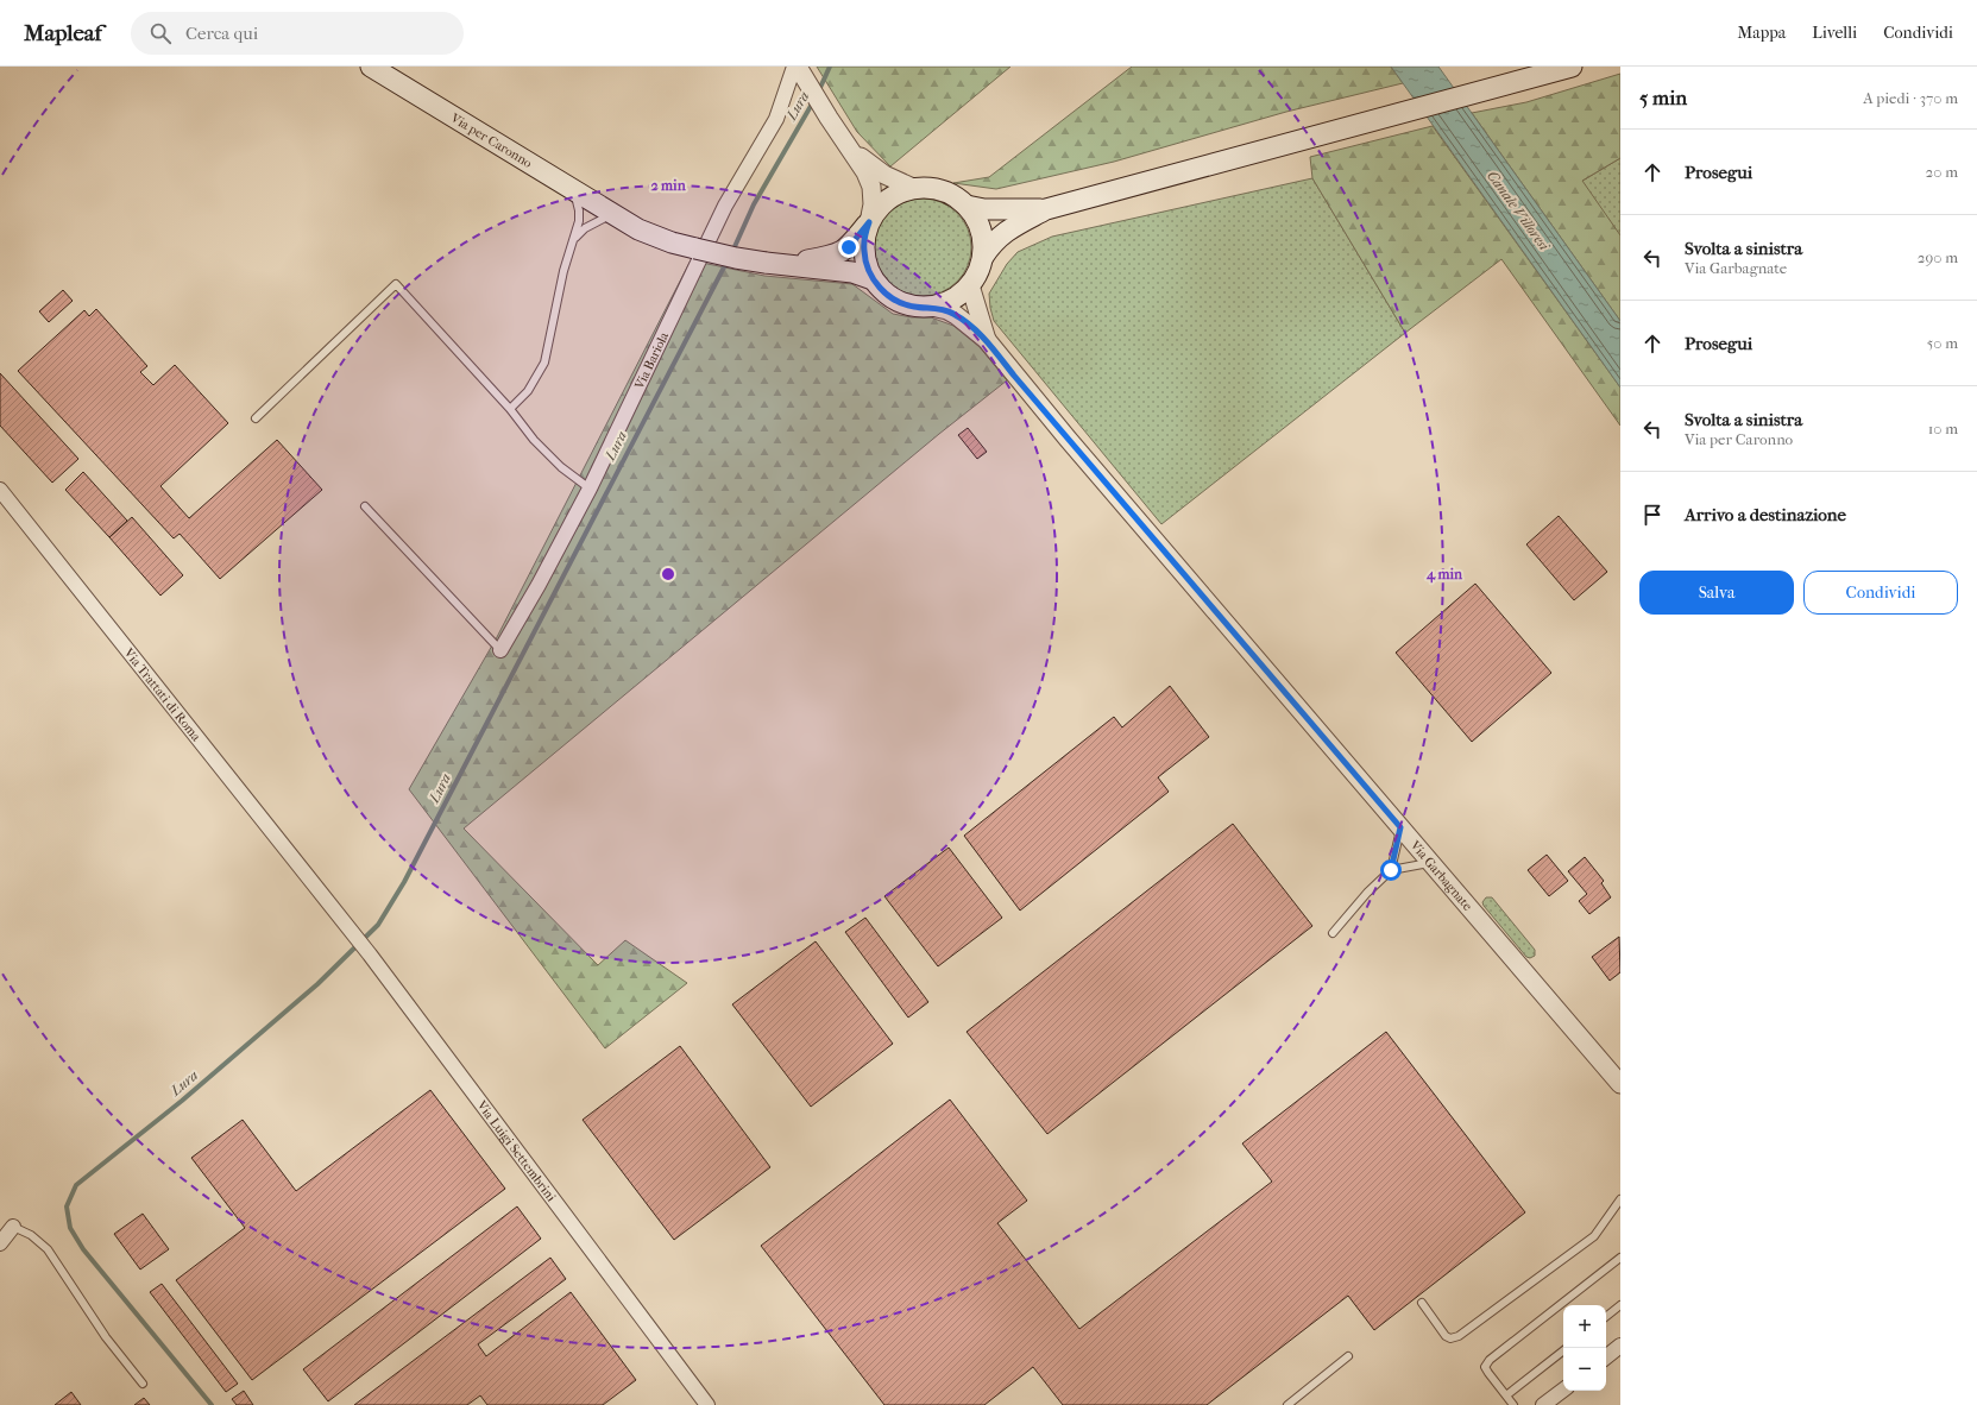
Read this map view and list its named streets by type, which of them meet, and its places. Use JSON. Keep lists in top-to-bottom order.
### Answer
{
  "streets": {
    "main road": ["Via per Caronno"],
    "street": [
      "Via Bariola",
      "Via Trattati di Roma",
      "Via Garbagnate",
      "Via Luigi Settembrini"
    ]
  },
  "crossings": [
    ["Via Trattati di Roma", "Via Luigi Settembrini"]
  ],
  "water": ["Lura", "Canale Villoresi"],
  "page": {
    "header": "Mapleaf",
    "search": "Cerca qui",
    "nav": ["Mappa", "Livelli", "Condividi"],
    "heading": ["5 min", "A piedi · 370 m"],
    "list": [
      ["Prosegui", "20 m"],
      ["Svolta a sinistra", "Via Garbagnate", "290 m"],
      ["Prosegui", "50 m"],
      ["Svolta a sinistra", "Via per Caronno", "10 m"],
      "Arrivo a destinazione"
    ],
    "buttons": ["Salva", "Condividi"],
    "map_buttons": ["+", "−"]
  },
  "rings": ["2 min", "4 min"]
}
